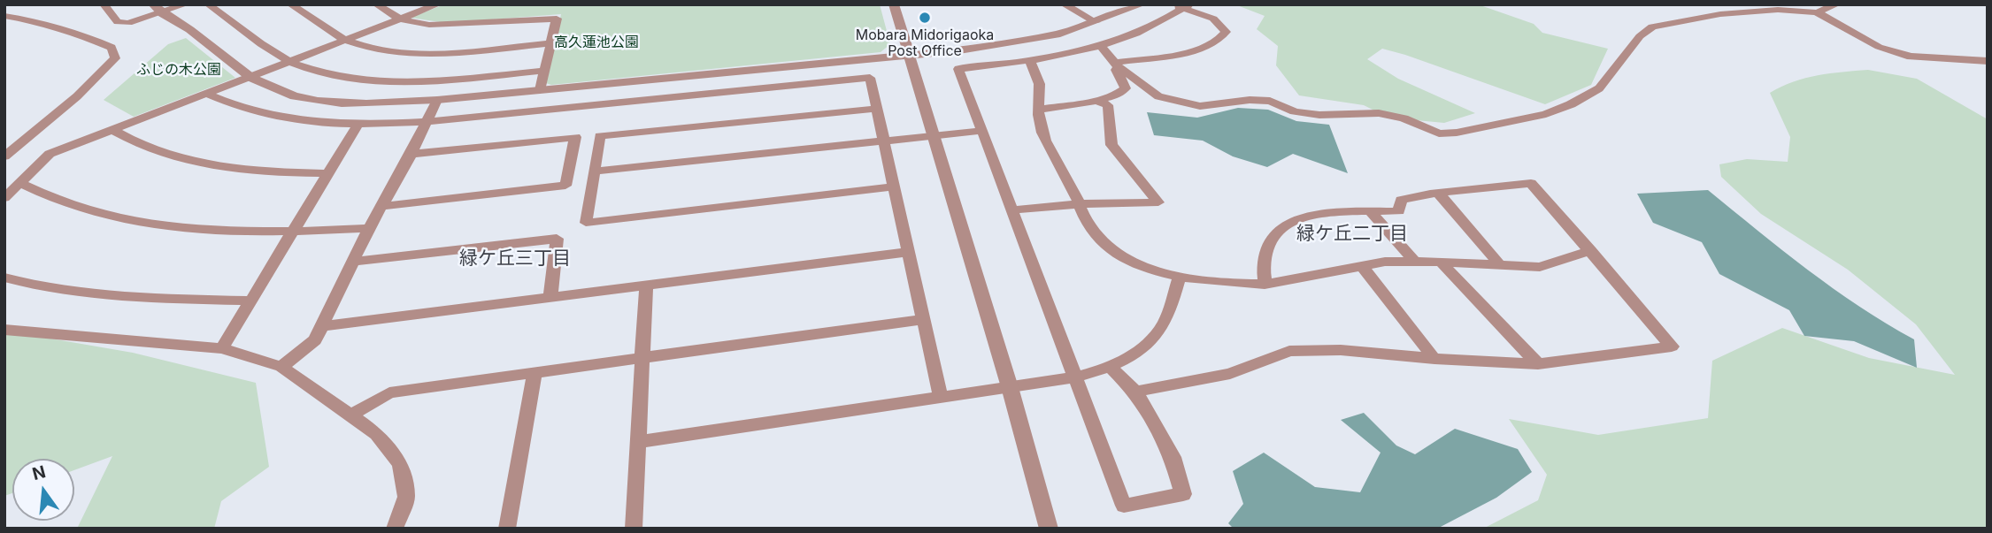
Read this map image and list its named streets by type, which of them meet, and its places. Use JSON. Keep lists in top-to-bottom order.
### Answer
{
  "districts": ["緑ケ丘二丁目", "緑ケ丘三丁目"],
  "parks": ["高久蓮池公園", "ふじの木公園"],
  "places": ["Mobara Midorigaoka Post Office"],
  "north": "top"
}
